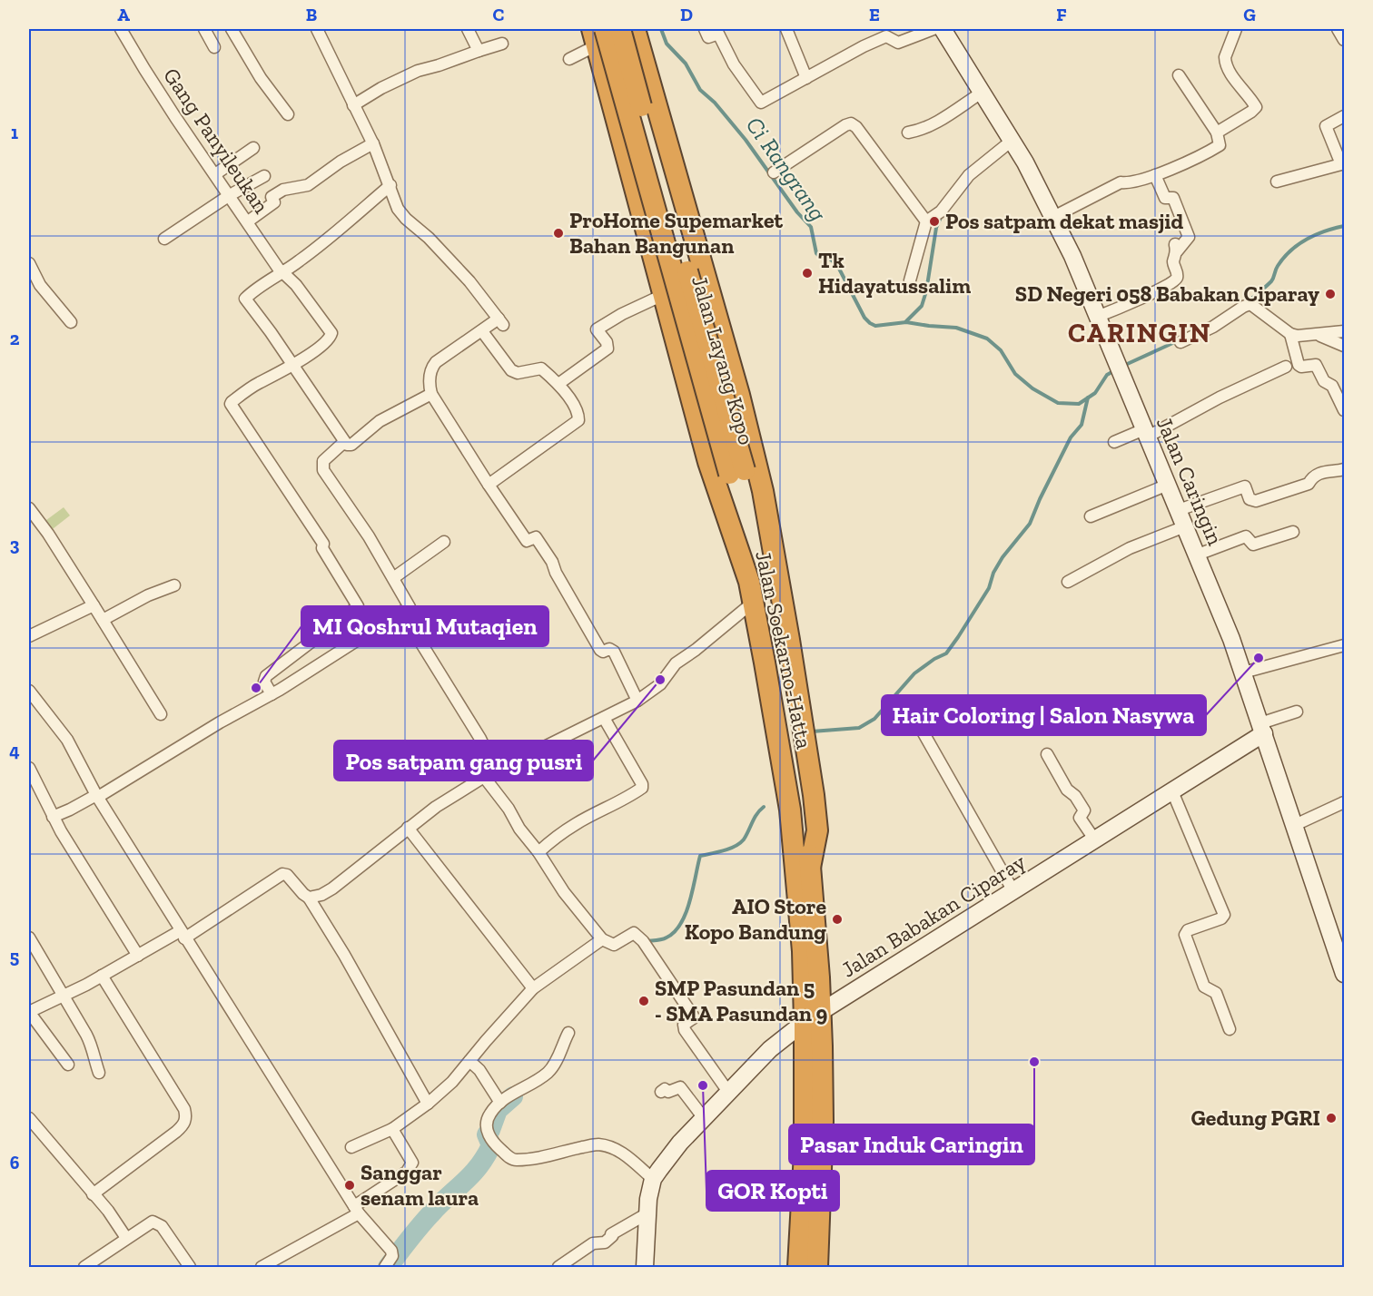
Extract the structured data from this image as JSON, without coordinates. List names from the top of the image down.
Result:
{
  "streets": {
    "highway": ["Jalan Layang Kopo", "Jalan Soekarno-Hatta"],
    "main road": ["Jalan Caringin", "Jalan Babakan Ciparay"],
    "street": ["Gang Panyileukan"]
  },
  "crossings": [
    ["Jalan Layang Kopo", "Jalan Soekarno-Hatta"],
    ["Jalan Caringin", "Jalan Babakan Ciparay"],
    ["Jalan Soekarno-Hatta", "Jalan Babakan Ciparay"]
  ],
  "districts": ["CARINGIN"],
  "water": ["Ci Rangrang"],
  "places": [
    "Pos satpam dekat masjid",
    "ProHome Supemarket Bahan Bangunan",
    "Tk Hidayatussalim",
    "SD Negeri 058 Babakan Ciparay",
    "Hair Coloring | Salon Nasywa",
    "Pos satpam gang pusri",
    "MI Qoshrul Mutaqien",
    "AIO Store Kopo Bandung",
    "SMP Pasundan 5 - SMA Pasundan 9",
    "Pasar Induk Caringin",
    "GOR Kopti",
    "Gedung PGRI",
    "Sanggar senam laura"
  ],
  "grid": {
    "columns": [
      "A",
      "B",
      "C",
      "D",
      "E",
      "F",
      "G"
    ],
    "rows": [
      "1",
      "2",
      "3",
      "4",
      "5",
      "6"
    ]
  }
}
